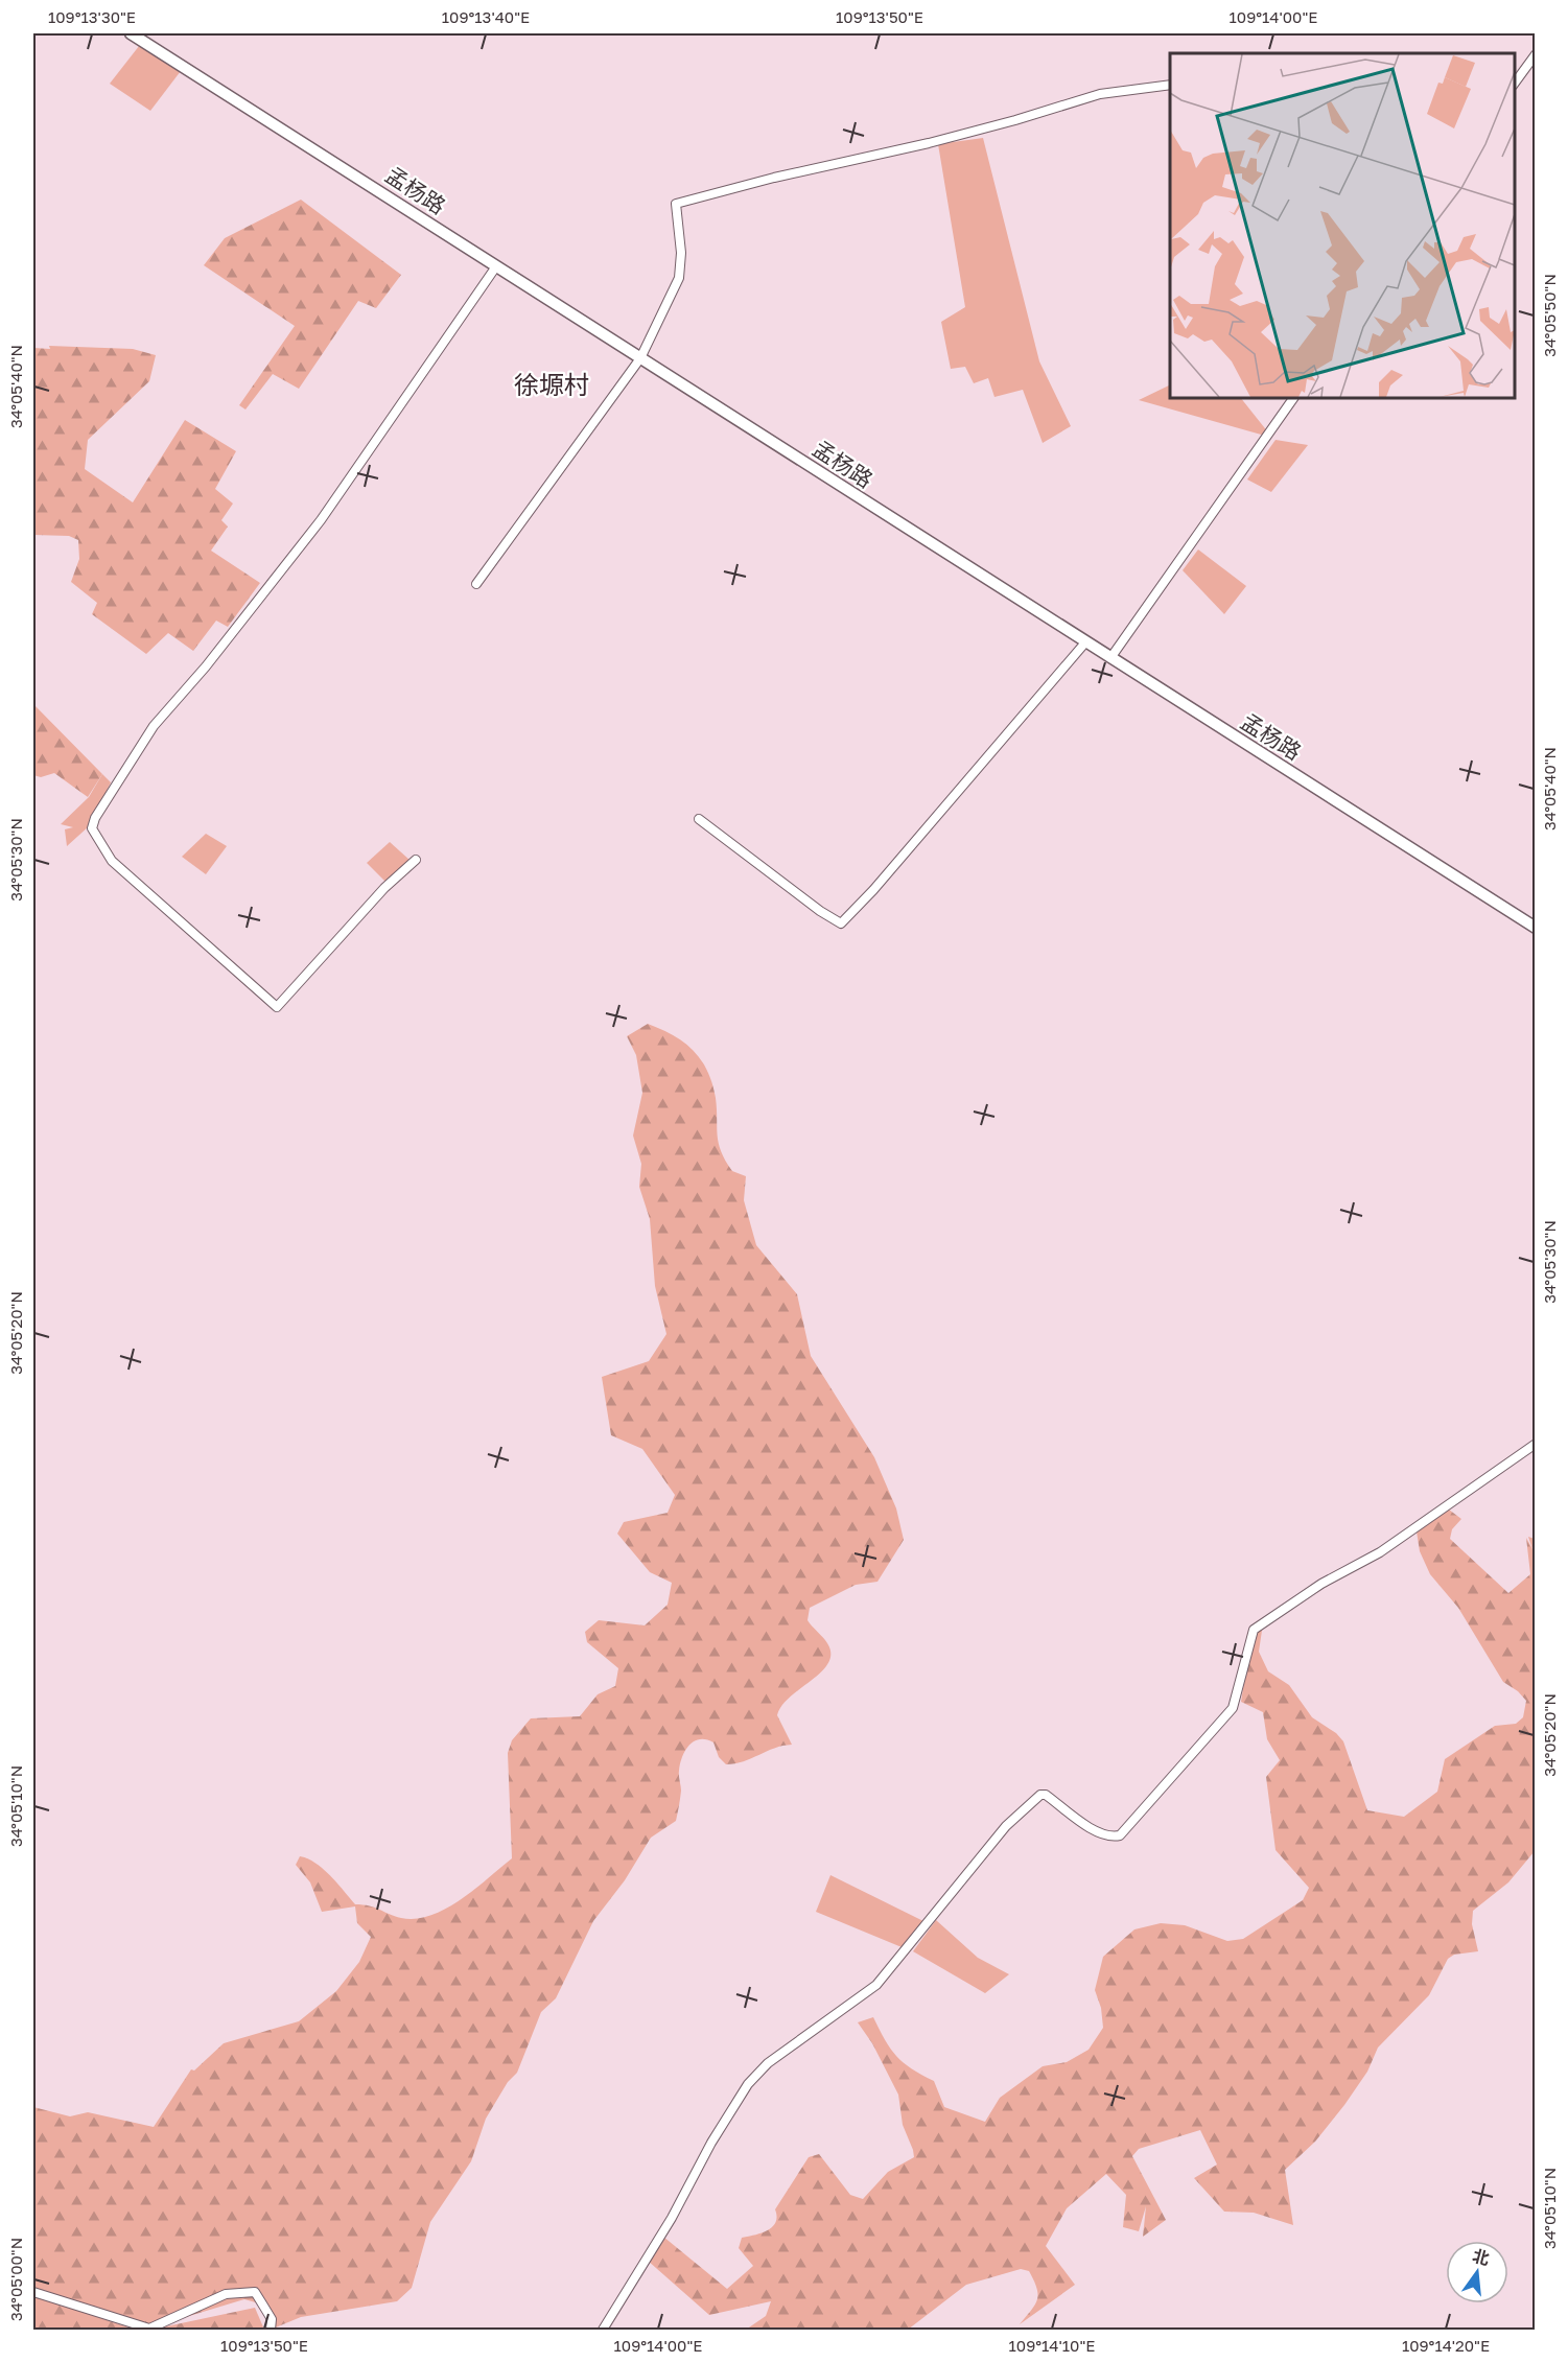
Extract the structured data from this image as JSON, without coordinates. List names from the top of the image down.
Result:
{
  "streets": {
    "street": ["孟杨路"]
  },
  "districts": ["徐塬村"],
  "north": "top",
  "coordinates": [
    "109°13'30\"E",
    "109°13'40\"E",
    "109°13'50\"E",
    "109°14'00\"E",
    "34°05'50\"N",
    "34°05'40\"N",
    "34°05'30\"N",
    "34°05'20\"N",
    "34°05'10\"N",
    "34°05'00\"N",
    "109°14'10\"E",
    "109°14'20\"E"
  ]
}
